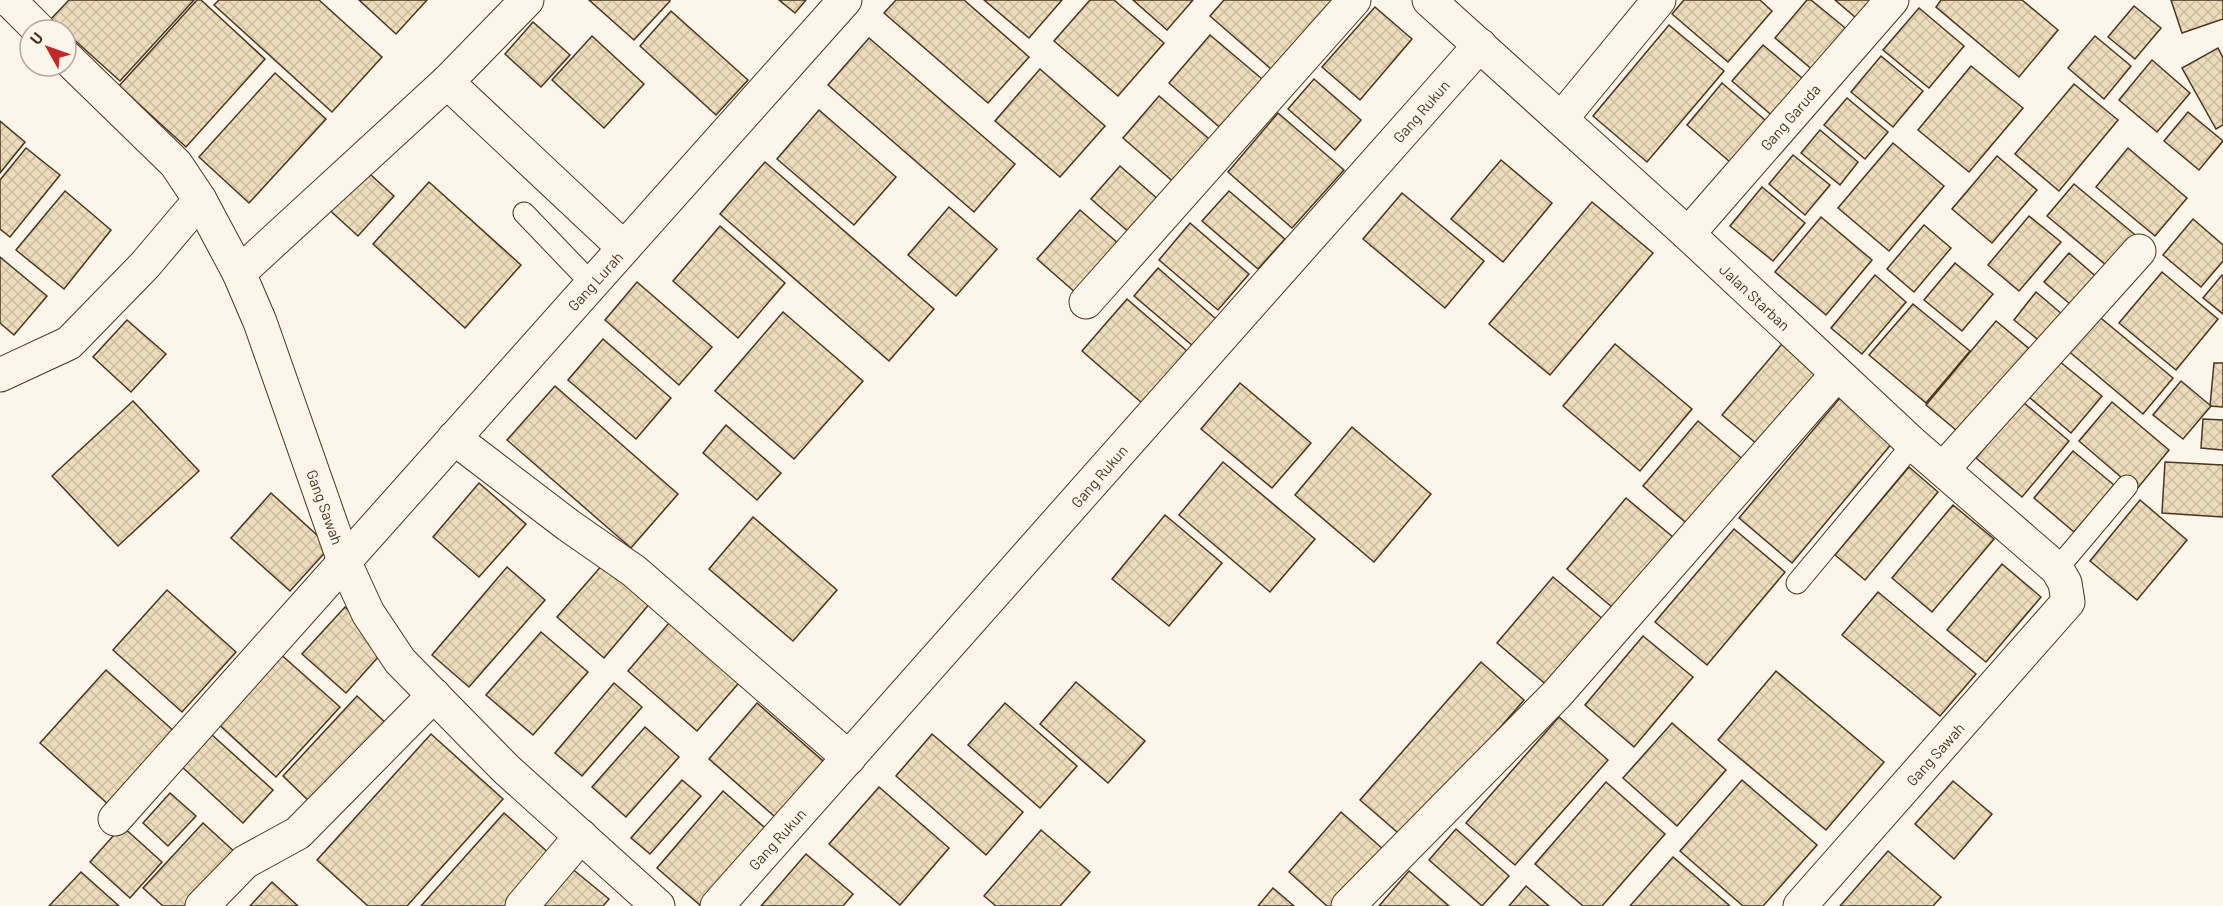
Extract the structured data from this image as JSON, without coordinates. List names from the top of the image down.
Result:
{
  "streets": {
    "street": [
      "Gang Rukun",
      "Gang Garuda",
      "Gang Lurah",
      "Jalan Starban",
      "Gang Sawah"
    ]
  },
  "crossings": [
    ["Gang Rukun", "Jalan Starban"],
    ["Gang Garuda", "Jalan Starban"],
    ["Gang Lurah", "Gang Sawah"],
    ["Jalan Starban", "Gang Sawah"]
  ],
  "north": "top left"
}
